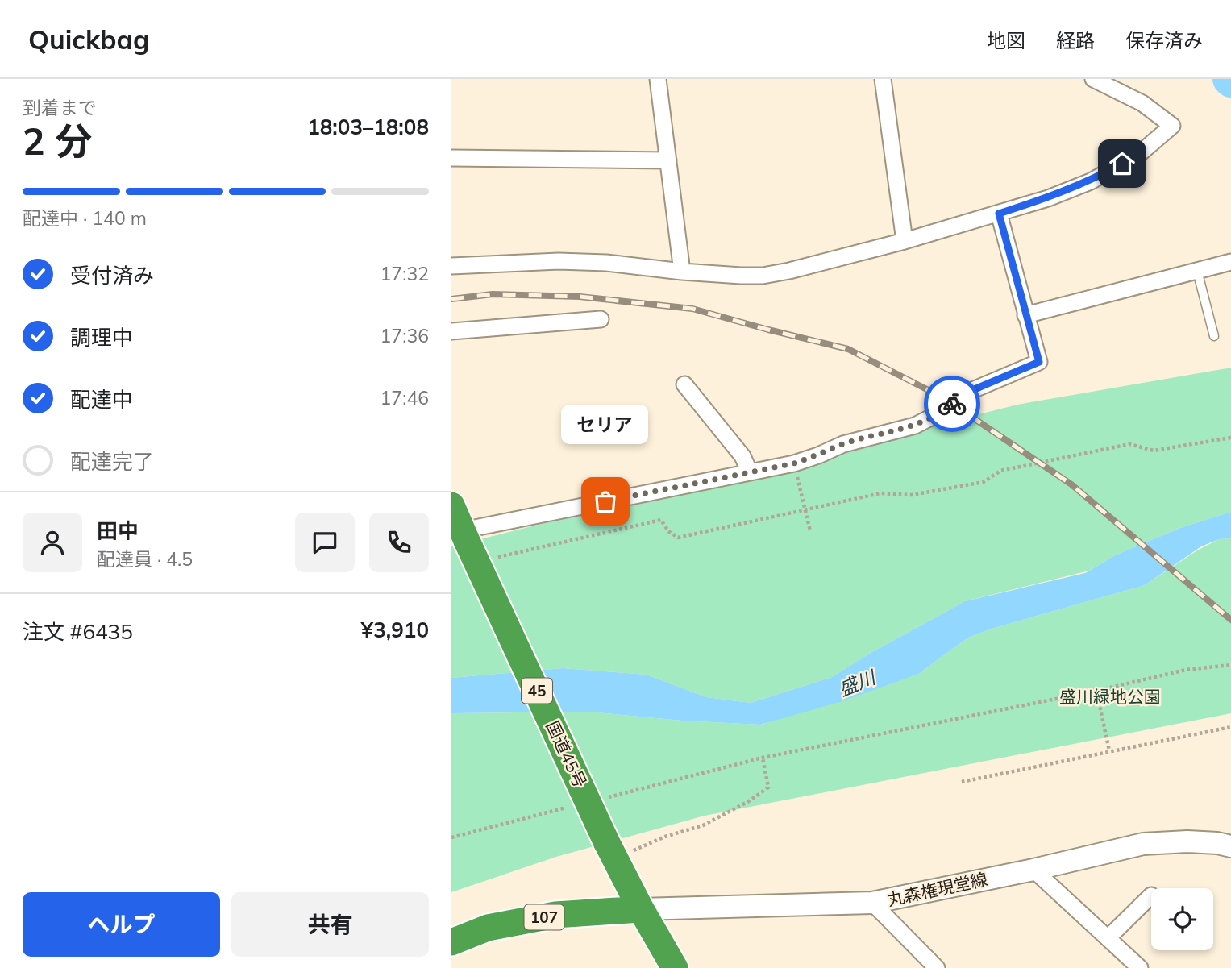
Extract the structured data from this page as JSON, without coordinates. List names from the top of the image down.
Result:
{
  "streets": {
    "highway": ["45", "国道45号", "107"],
    "main road": ["丸森権現堂線"]
  },
  "crossings": [
    ["45", "国道45号"],
    ["45", "丸森権現堂線"],
    ["45", "107"],
    ["国道45号", "丸森権現堂線"],
    ["国道45号", "107"],
    ["丸森権現堂線", "107"]
  ],
  "water": ["盛川"],
  "parks": ["盛川緑地公園"],
  "places": ["セリア"],
  "page": {
    "header": "Quickbag",
    "nav": ["地図", "経路", "保存済み"],
    "heading": ["2 分", "到着まで", "18:03–18:08"],
    "panel": [
      "田中",
      "配達員 · 4.5",
      "注文 #6435",
      "¥3,910"
    ],
    "bar": "配達中 · 140 m",
    "list": [
      ["受付済み", "17:32"],
      ["調理中", "17:36"],
      ["配達中", "17:46"],
      "配達完了"
    ],
    "bubble": "セリア",
    "buttons": ["ヘルプ", "共有"]
  }
}
